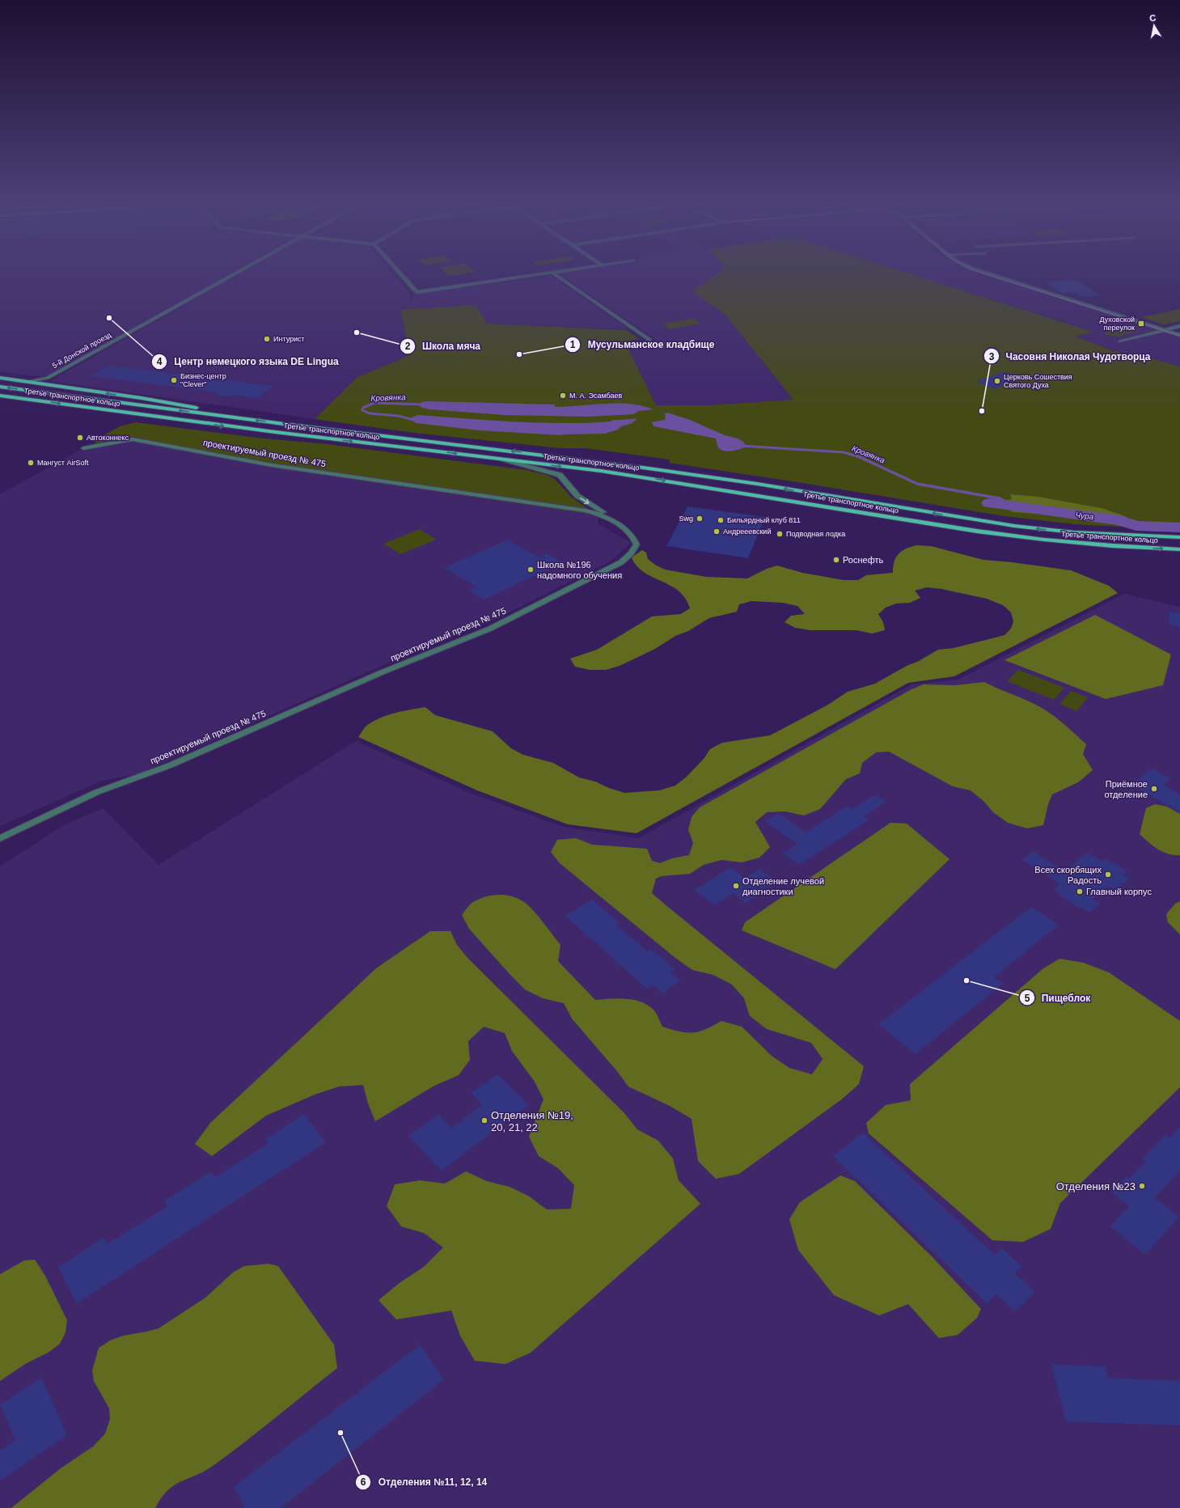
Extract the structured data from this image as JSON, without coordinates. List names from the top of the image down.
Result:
{
  "streets": {
    "main road": ["Третье транспортное кольцо"],
    "street": ["5-й Донской проезд", "проектируемый проезд № 475"]
  },
  "water": ["Кровянка", "Чура"],
  "places": {
    "other": [
      "Центр немецкого языка DE Lingua",
      "Школа мяча",
      "Интурист",
      "Мусульманское кладбище",
      "Бизнес-центр \"Clever\"",
      "Церковь Сошествия Святого Духа",
      "М. А. Эсамбаев",
      "Часовня Николая Чудотворца",
      "Автоконнекс",
      "Мангуст AirSoft",
      "Swg",
      "Бильярдный клуб 811",
      "Андрееевский",
      "Подводная лодка",
      "Роснефть",
      "Школа №196 надомного обучения",
      "Приёмное отделение",
      "Всех скорбящих Радость",
      "Отделение лучевой диагностики",
      "Главный корпус",
      "Пищеблок",
      "Отделения №19, 20, 21, 22",
      "Отделения №23",
      "Отделения №11, 12, 14"
    ],
    "transit": ["Духовской переулок"]
  },
  "north": "top"
}
